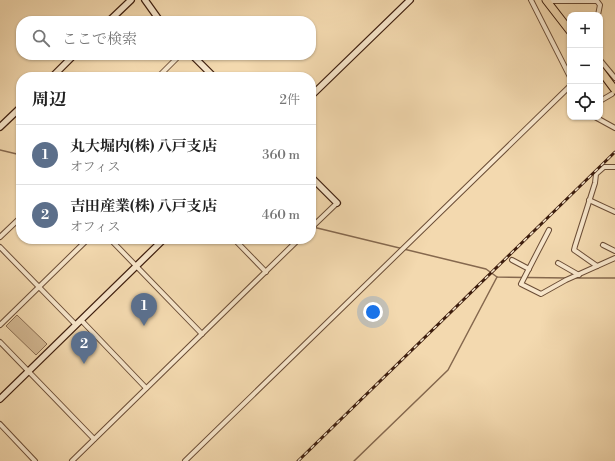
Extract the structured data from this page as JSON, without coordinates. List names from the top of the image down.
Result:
{
  "page": {
    "map_buttons": ["+", "−"],
    "search": "ここで検索",
    "heading": ["周辺", "2件"],
    "list": [
      {
        "mark": "1",
        "name": "丸大堀内(株) 八戸支店",
        "note": "オフィス",
        "value": "360 m"
      },
      {
        "mark": "2",
        "name": "吉田産業(株) 八戸支店",
        "note": "オフィス",
        "value": "460 m"
      }
    ],
    "pins": ["1", "2"]
  }
}
